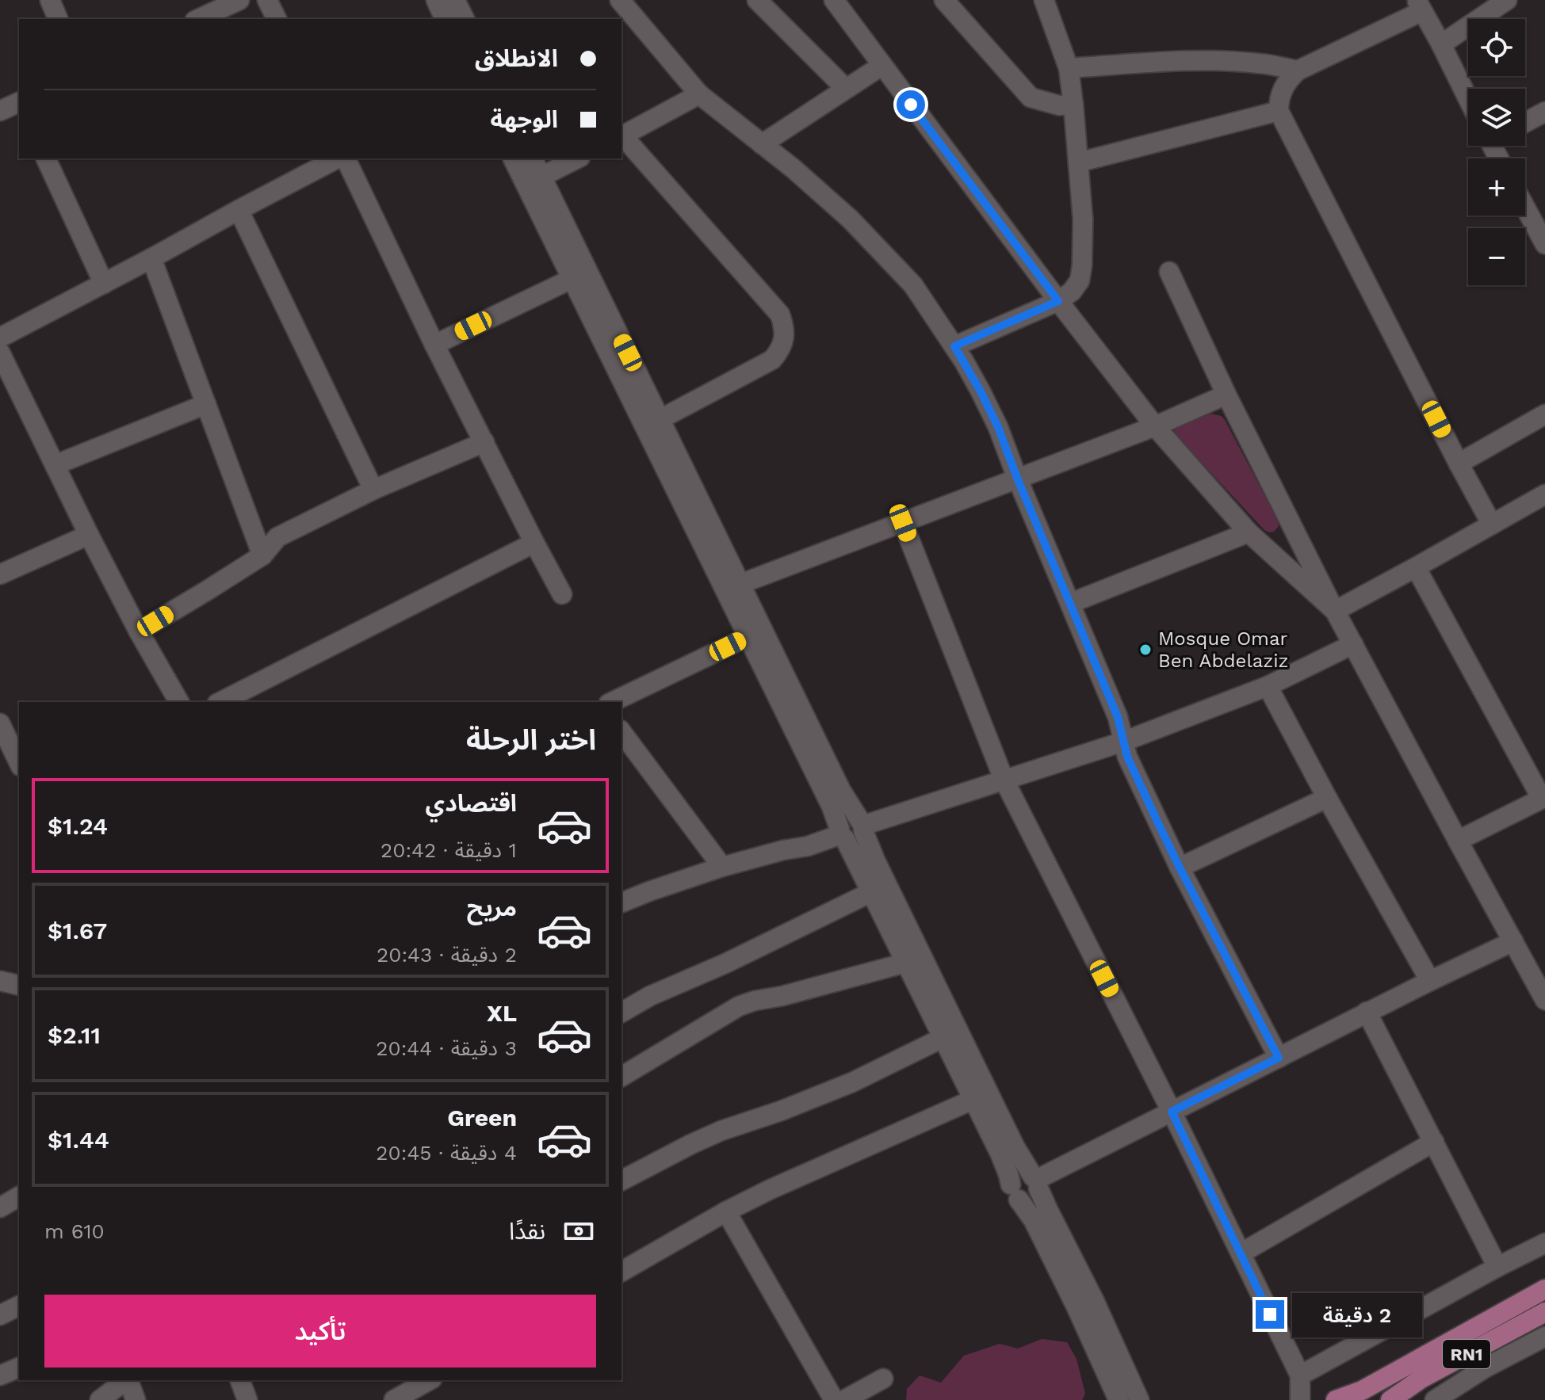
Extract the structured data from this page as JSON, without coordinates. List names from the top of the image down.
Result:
{
  "streets": {
    "main road": ["RN1"]
  },
  "places": ["Mosque Omar Ben Abdelaziz"],
  "page": {
    "map_buttons": ["+", "−"],
    "banner": ["الانطلاق", "الوجهة"],
    "heading": "اختر الرحلة",
    "list": [
      {
        "name": "اقتصادي",
        "note": "1 دقيقة · 20:42",
        "value": "$1.24"
      },
      {
        "name": "مريح",
        "note": "2 دقيقة · 20:43",
        "value": "$1.67"
      },
      {
        "name": "XL",
        "note": "3 دقيقة · 20:44",
        "value": "$2.11"
      },
      {
        "name": "Green",
        "note": "4 دقيقة · 20:45",
        "value": "$1.44"
      }
    ],
    "pay": ["نقدًا", "610 m"],
    "buttons": "تأكيد",
    "bubble": "2 دقيقة"
  }
}
